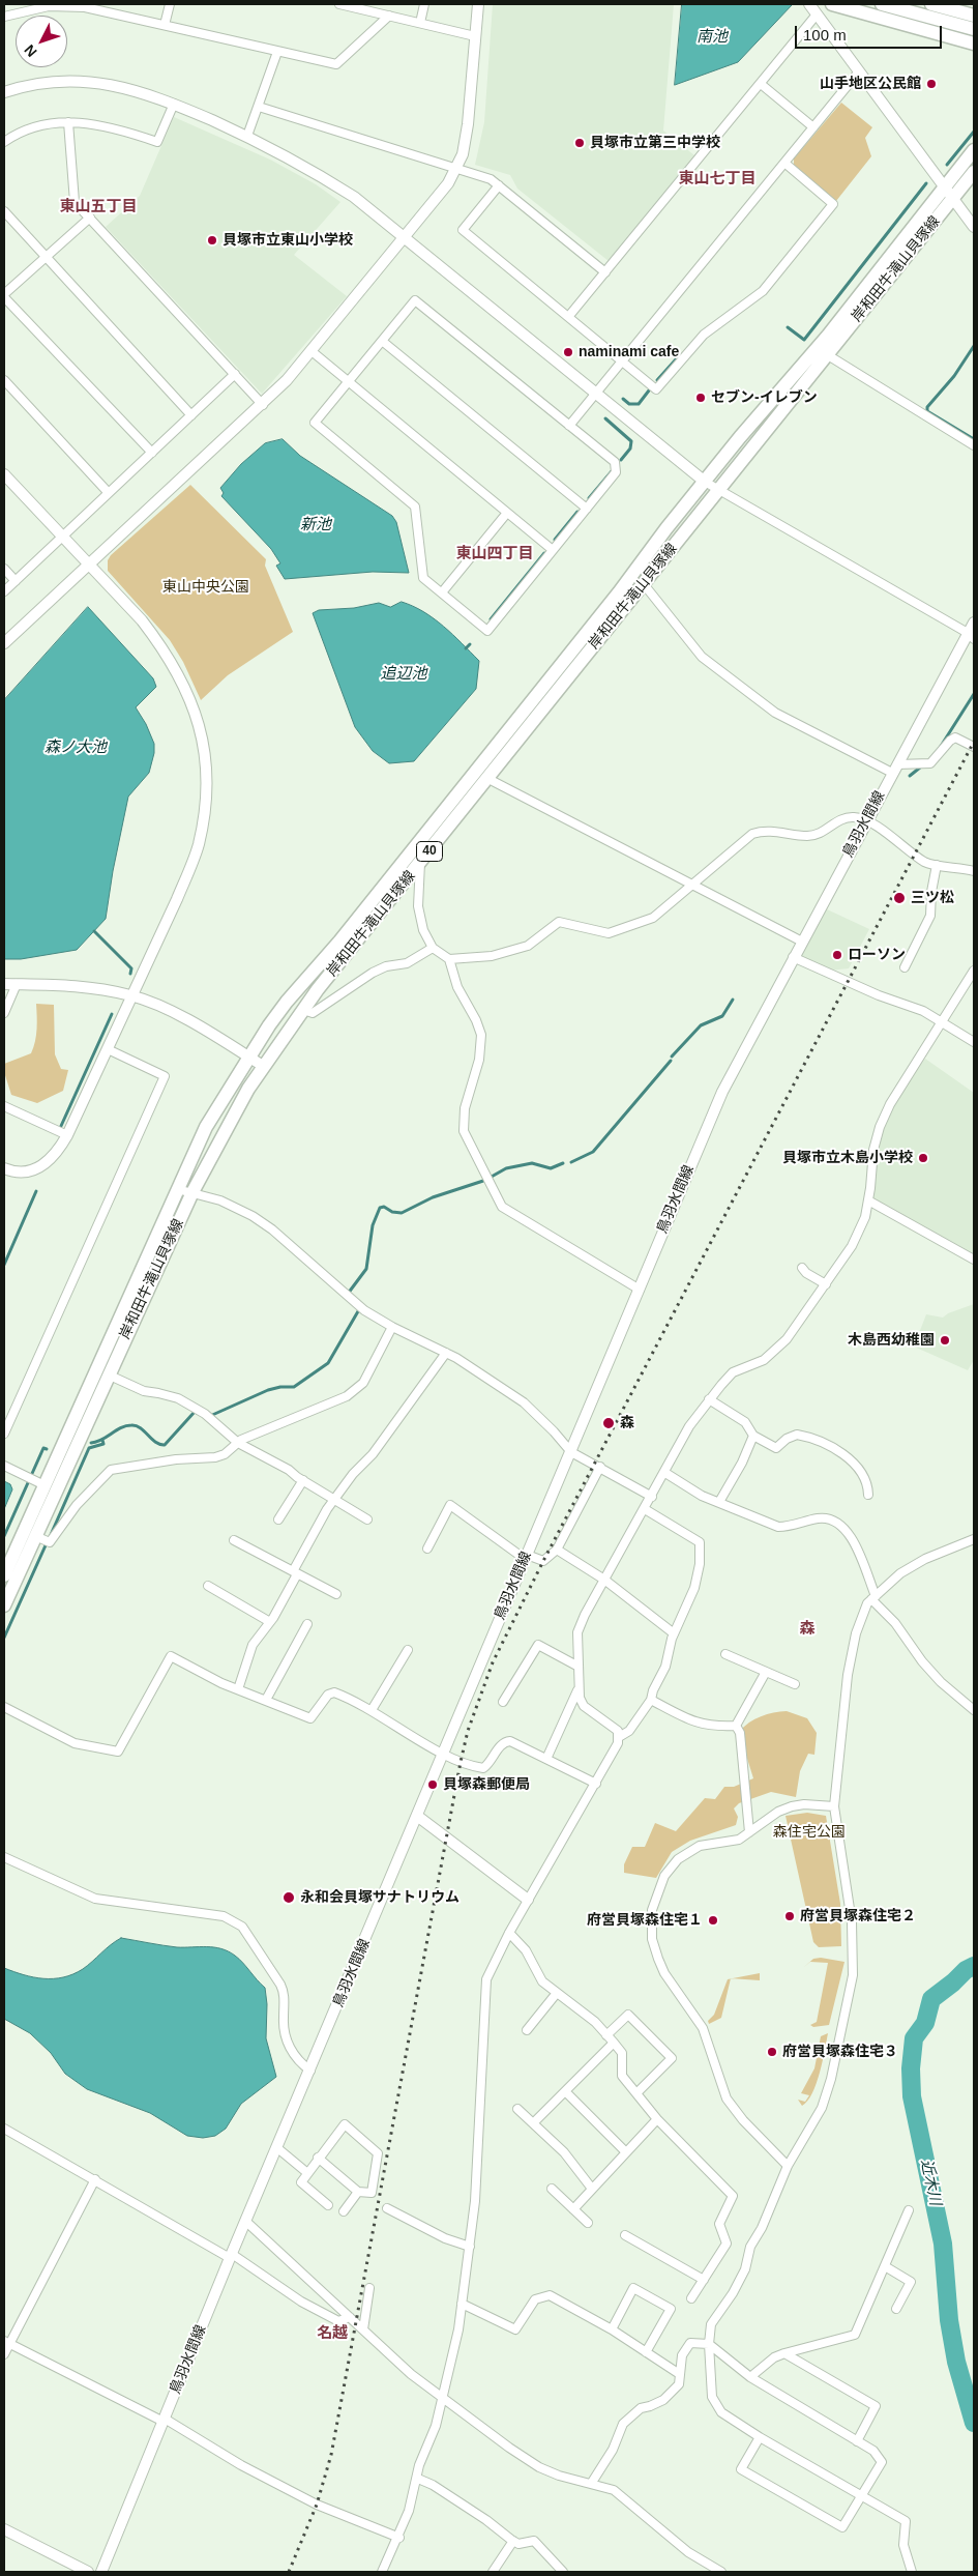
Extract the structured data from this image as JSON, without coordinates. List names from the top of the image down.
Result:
{
  "streets": {
    "main road": ["岸和田牛滝山貝塚線", "40"],
    "street": ["鳥羽水間線"]
  },
  "districts": [
    "東山七丁目",
    "東山五丁目",
    "東山四丁目",
    "森",
    "名越"
  ],
  "water": [
    "南池",
    "新池",
    "追辺池",
    "森ノ大池",
    "近木川"
  ],
  "parks": ["東山中央公園", "森住宅公園"],
  "places": [
    "山手地区公民館",
    "貝塚市立第三中学校",
    "貝塚市立東山小学校",
    "naminami cafe",
    "セブン-イレブン",
    "三ツ松",
    "ローソン",
    "貝塚市立木島小学校",
    "木島西幼稚園",
    "森",
    "貝塚森郵便局",
    "永和会貝塚サナトリウム",
    "府営貝塚森住宅２",
    "府営貝塚森住宅１",
    "府営貝塚森住宅３"
  ],
  "scale_bar": "100 m",
  "north": "bottom left"
}
